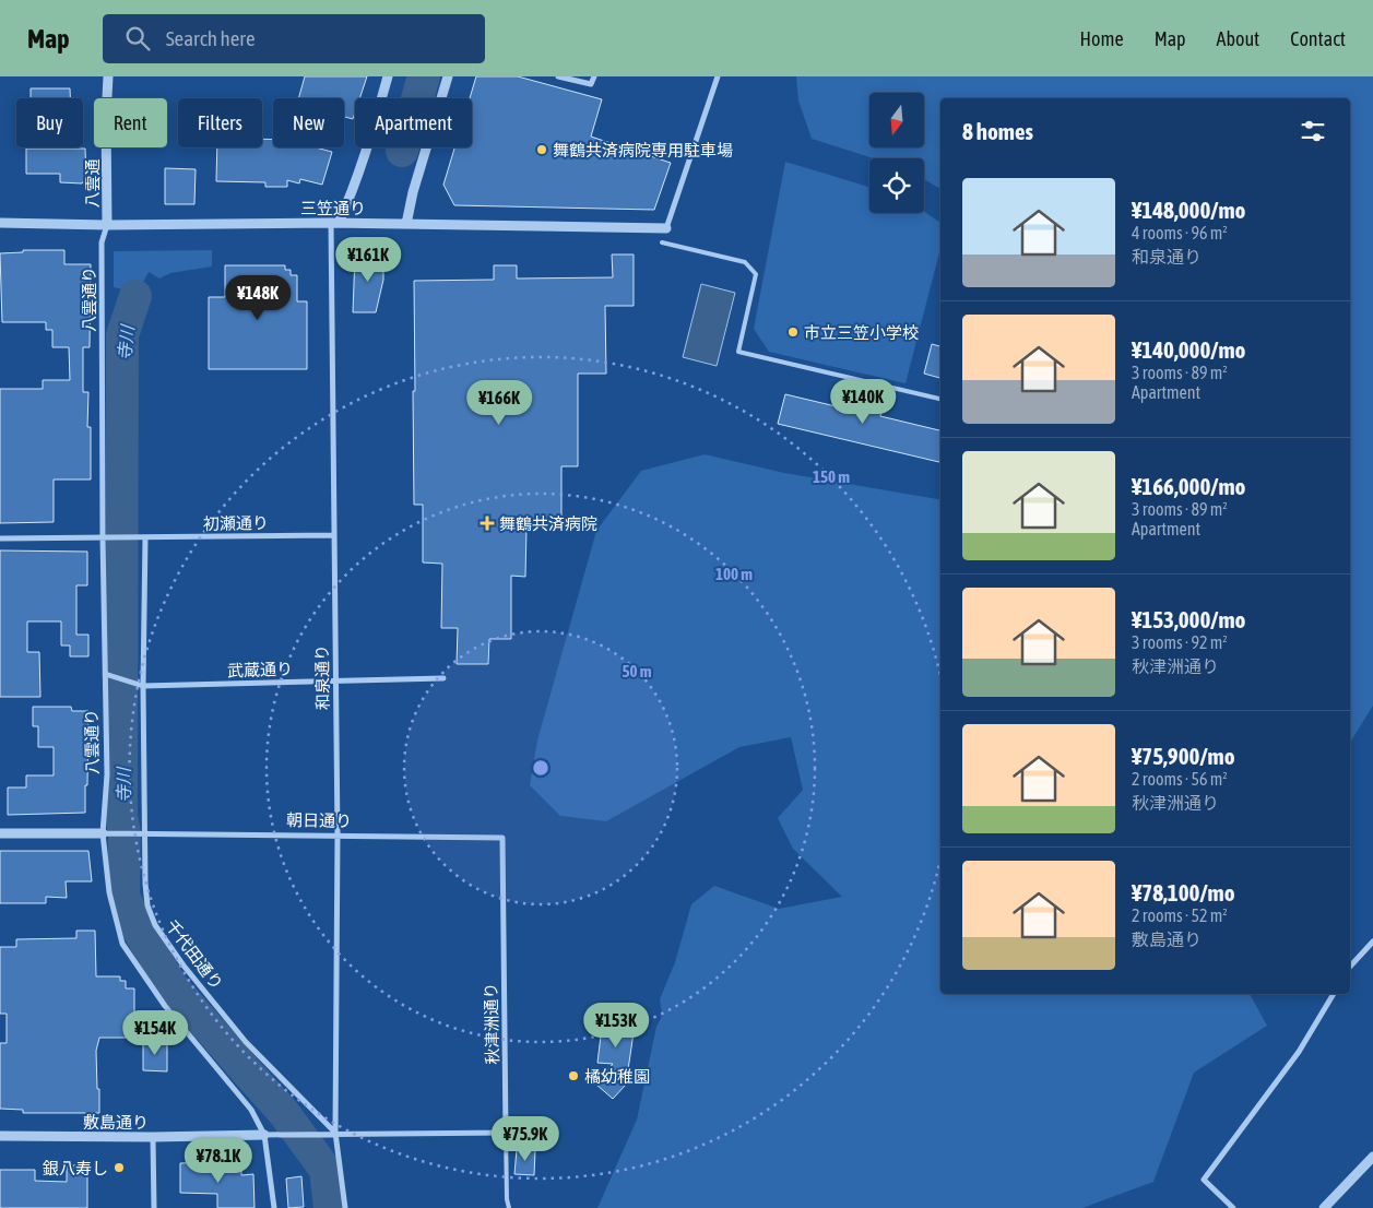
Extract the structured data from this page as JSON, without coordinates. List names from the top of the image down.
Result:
{
  "streets": {
    "street": [
      "八雲通",
      "三笠通り",
      "八雲通り",
      "初瀬通り",
      "武蔵通り",
      "和泉通り",
      "朝日通り",
      "千代田通り",
      "秋津洲通り",
      "敷島通り"
    ]
  },
  "crossings": [
    ["八雲通", "三笠通り"],
    ["八雲通", "八雲通り"],
    ["三笠通り", "八雲通り"],
    ["三笠通り", "和泉通り"],
    ["八雲通り", "初瀬通り"],
    ["八雲通り", "朝日通り"],
    ["八雲通り", "敷島通り"],
    ["初瀬通り", "和泉通り"],
    ["初瀬通り", "千代田通り"],
    ["武蔵通り", "和泉通り"],
    ["武蔵通り", "千代田通り"],
    ["和泉通り", "朝日通り"],
    ["和泉通り", "千代田通り"],
    ["朝日通り", "千代田通り"],
    ["朝日通り", "秋津洲通り"]
  ],
  "water": ["寺川"],
  "places": {
    "other": [
      "舞鶴共済病院専用駐車場",
      "市立三笠小学校",
      "橘幼稚園",
      "銀八寿し"
    ],
    "health": ["舞鶴共済病院"]
  },
  "north": "bottom",
  "page": {
    "header": "Map",
    "search": "Search here",
    "nav": [
      "Home",
      "Map",
      "About",
      "Contact"
    ],
    "chip": [
      "Buy",
      "Rent",
      "Filters",
      "New",
      "Apartment"
    ],
    "heading": "8 homes",
    "list": [
      {
        "name": "¥148,000/mo",
        "note": "4 rooms · 96 m² · 和泉通り"
      },
      {
        "name": "¥140,000/mo",
        "note": "3 rooms · 89 m² · Apartment"
      },
      {
        "name": "¥166,000/mo",
        "note": "3 rooms · 89 m² · Apartment"
      },
      {
        "name": "¥153,000/mo",
        "note": "3 rooms · 92 m² · 秋津洲通り"
      },
      {
        "name": "¥75,900/mo",
        "note": "2 rooms · 56 m² · 秋津洲通り"
      },
      {
        "name": "¥78,100/mo",
        "note": "2 rooms · 52 m² · 敷島通り"
      }
    ],
    "price": [
      "¥161K",
      "¥148K",
      "¥140K",
      "¥166K",
      "¥153K",
      "¥154K",
      "¥75.9K",
      "¥78.1K"
    ]
  },
  "rings": ["150 m", "100 m", "50 m"]
}
